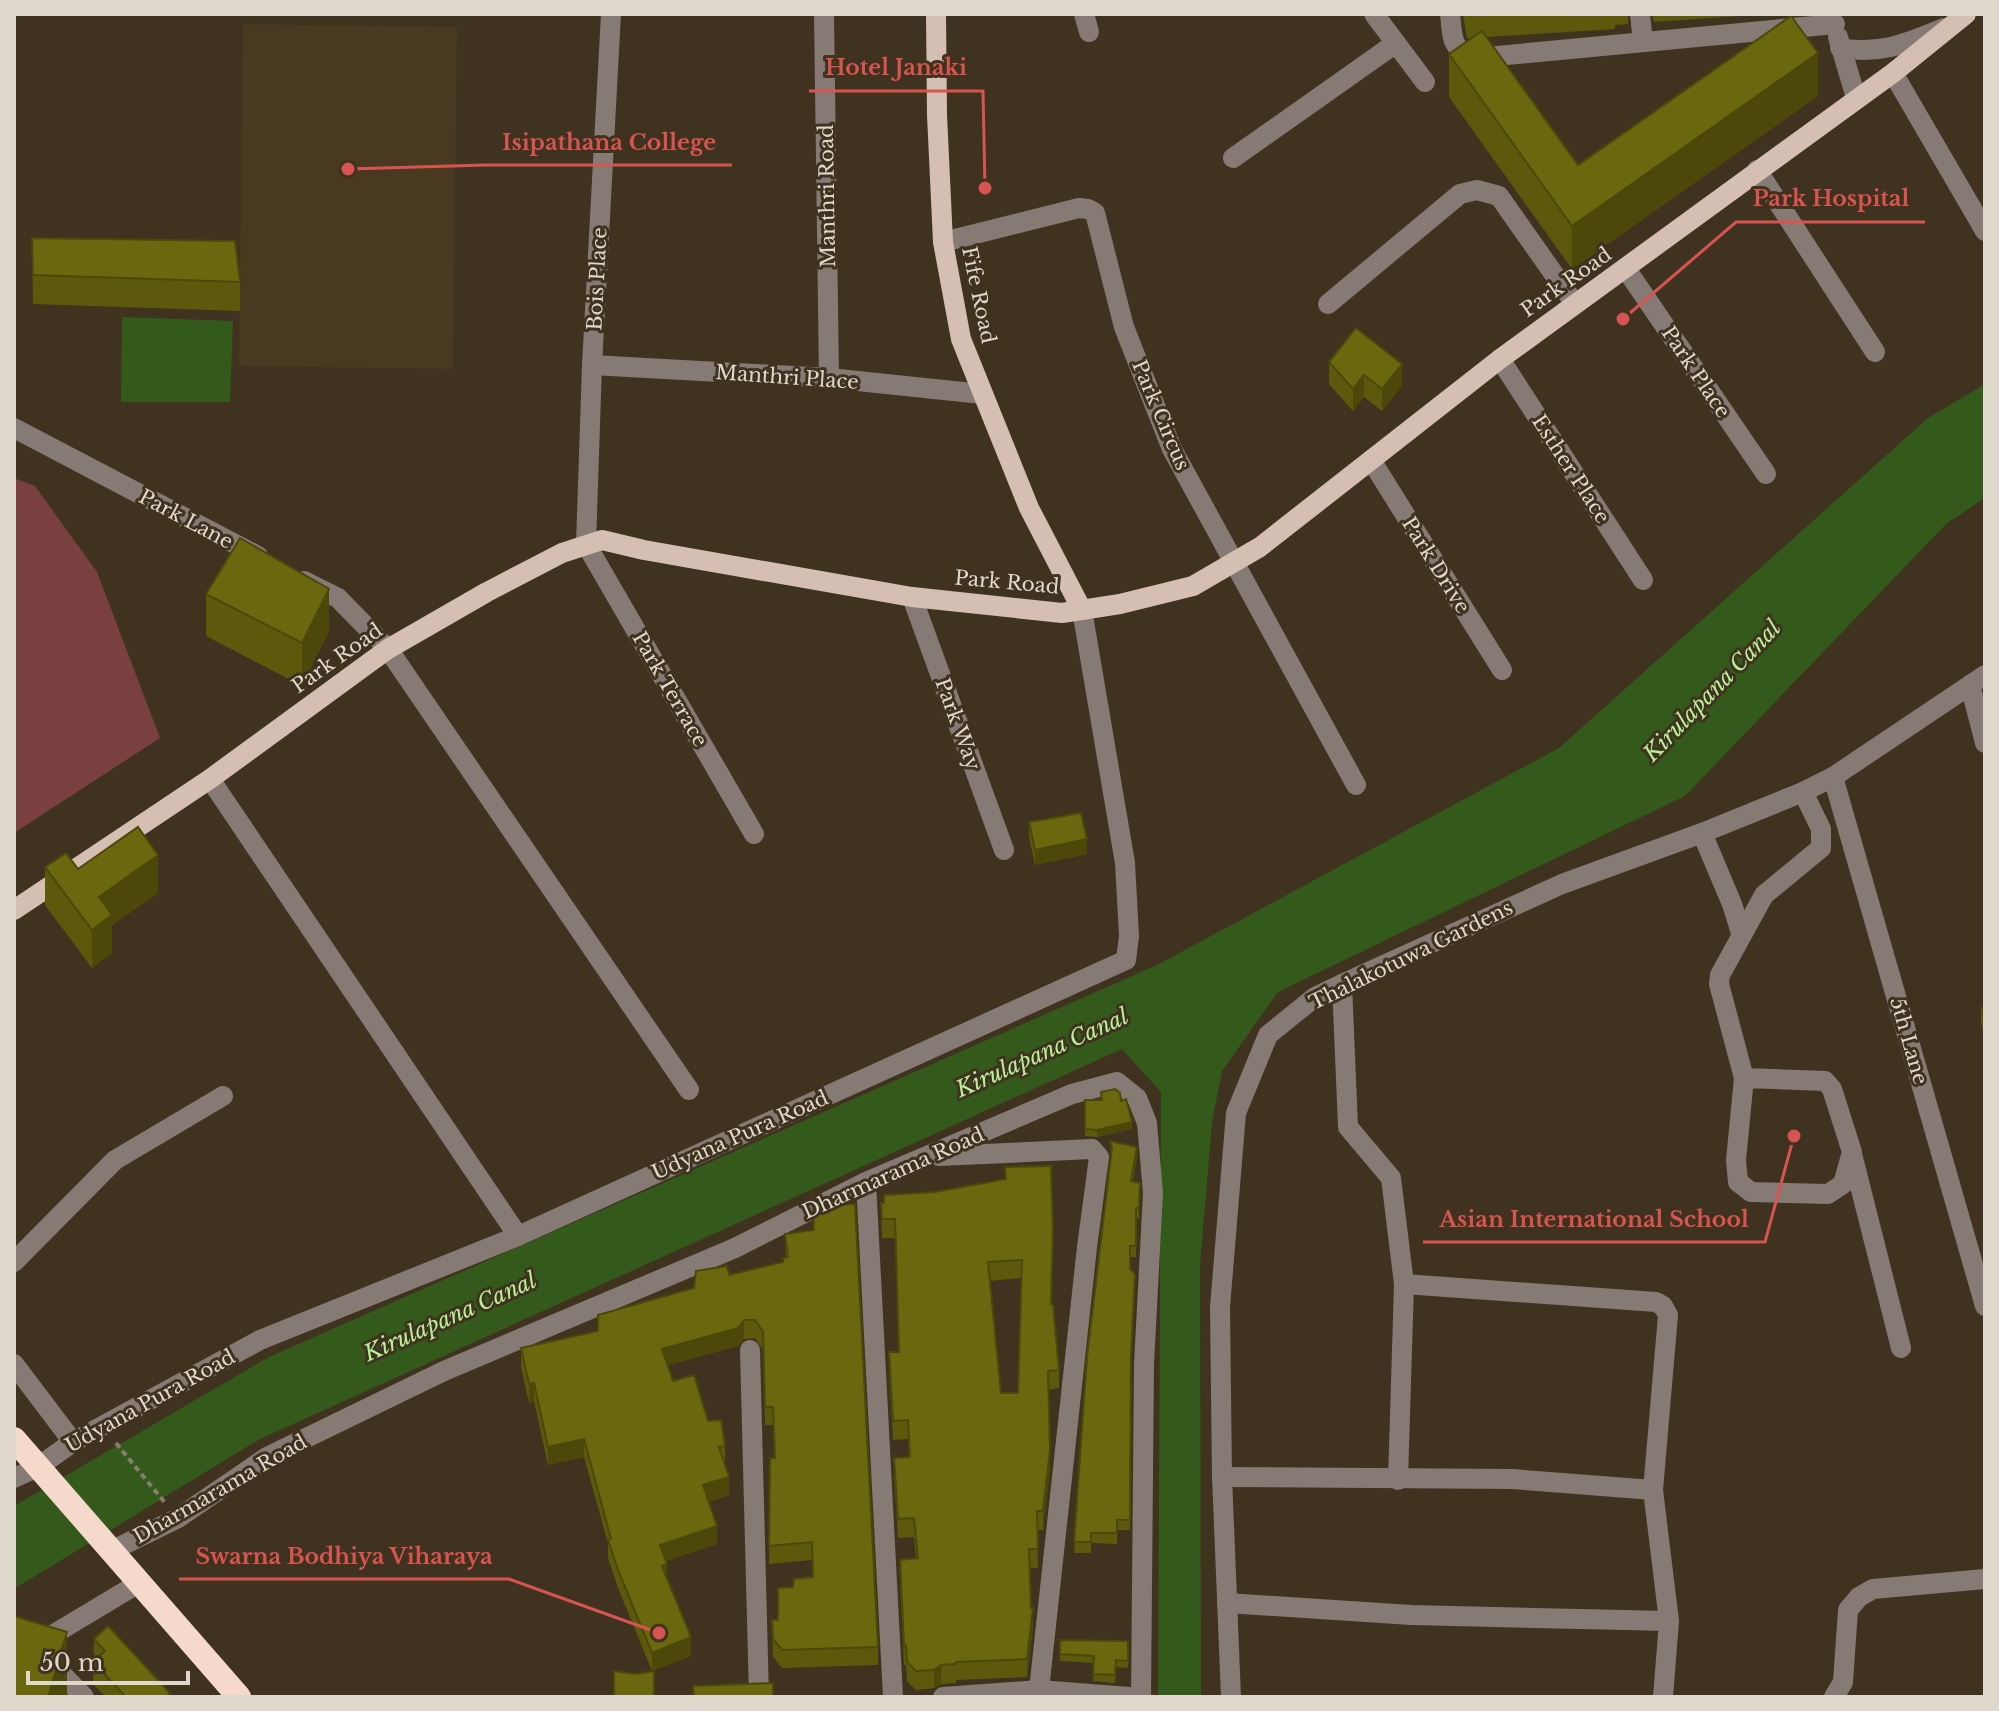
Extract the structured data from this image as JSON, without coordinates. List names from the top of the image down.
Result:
{
  "streets": {
    "main road": ["Park Road", "Fife Road"],
    "street": [
      "Manthri Road",
      "Bois Place",
      "Park Place",
      "Manthri Place",
      "Park Circus",
      "Esther Place",
      "Park Lane",
      "Park Drive",
      "Park Terrace",
      "Park Way",
      "Thalakotuwa Gardens",
      "5th Lane",
      "Udyana Pura Road",
      "Dharmarama Road"
    ]
  },
  "crossings": [
    ["Manthri Road", "Manthri Place"],
    ["Bois Place", "Park Road"],
    ["Bois Place", "Manthri Place"],
    ["Bois Place", "Park Terrace"],
    ["Park Road", "Fife Road"],
    ["Park Road", "Park Place"],
    ["Park Road", "Park Circus"],
    ["Park Road", "Esther Place"],
    ["Park Road", "Park Lane"],
    ["Park Road", "Park Drive"],
    ["Park Road", "Park Terrace"],
    ["Park Road", "Park Way"],
    ["Park Road", "Udyana Pura Road"],
    ["Fife Road", "Manthri Place"],
    ["Fife Road", "Park Circus"],
    ["Fife Road", "Udyana Pura Road"],
    ["Thalakotuwa Gardens", "5th Lane"]
  ],
  "water": ["Kirulapana Canal"],
  "places": [
    "Isipathana College",
    "Hotel Janaki",
    "Park Hospital",
    "Asian International School",
    "Swarna Bodhiya Viharaya"
  ],
  "scale_bar": "50 m"
}
